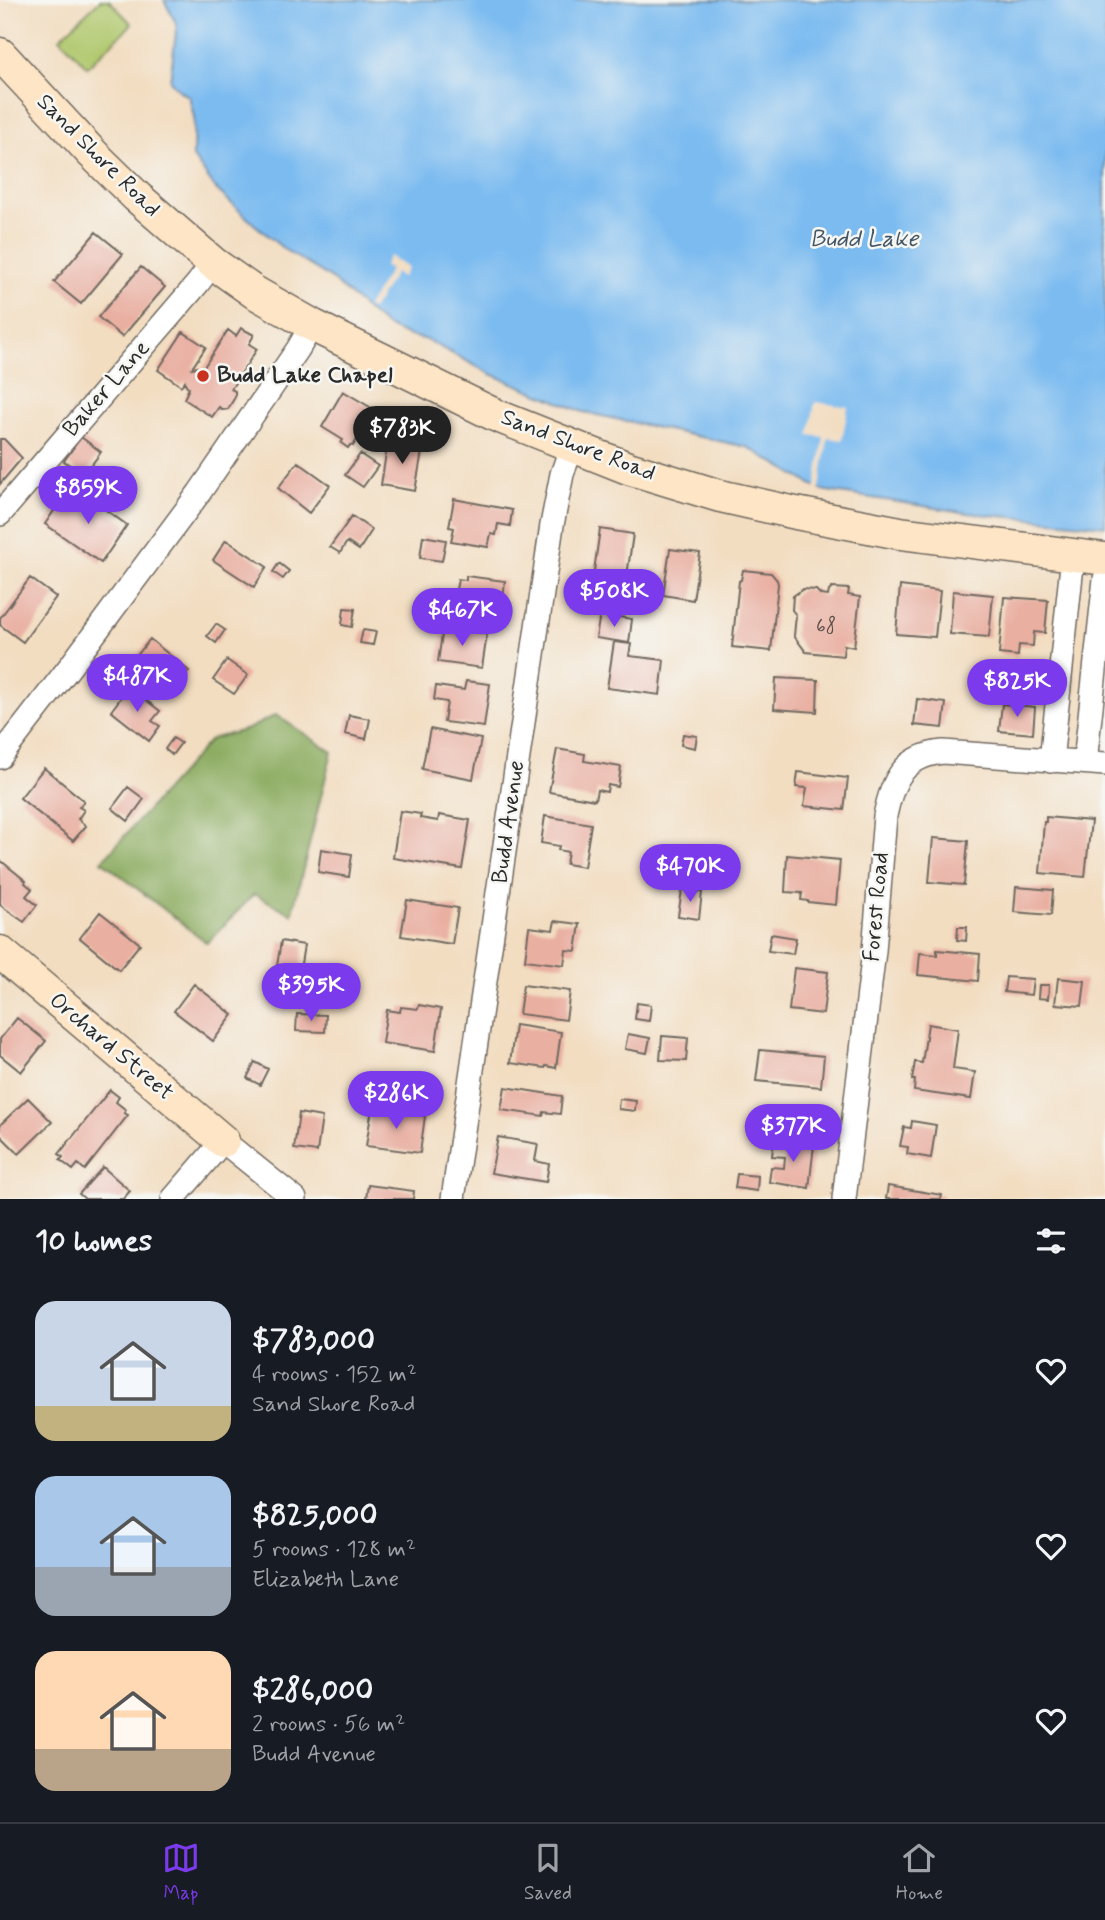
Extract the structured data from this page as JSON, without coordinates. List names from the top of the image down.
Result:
{
  "streets": {
    "street": [
      "Sand Shore Road",
      "Baker Lane",
      "Budd Avenue",
      "Forest Road",
      "Orchard Street"
    ]
  },
  "crossings": [
    ["Sand Shore Road", "Baker Lane"],
    ["Sand Shore Road", "Budd Avenue"]
  ],
  "water": ["Budd Lake"],
  "places": ["Budd Lake Chapel"],
  "house_numbers": ["68"],
  "page": {
    "price": [
      "$783K",
      "$859K",
      "$508K",
      "$467K",
      "$487K",
      "$825K",
      "$470K",
      "$395K",
      "$286K",
      "$377K"
    ],
    "heading": "10 homes",
    "list": [
      {
        "name": "$783,000",
        "note": "4 rooms · 152 m² · Sand Shore Road"
      },
      {
        "name": "$825,000",
        "note": "5 rooms · 128 m² · Elizabeth Lane"
      },
      {
        "name": "$286,000",
        "note": "2 rooms · 56 m² · Budd Avenue"
      }
    ],
    "tabs": ["Map", "Saved", "Home"]
  }
}
